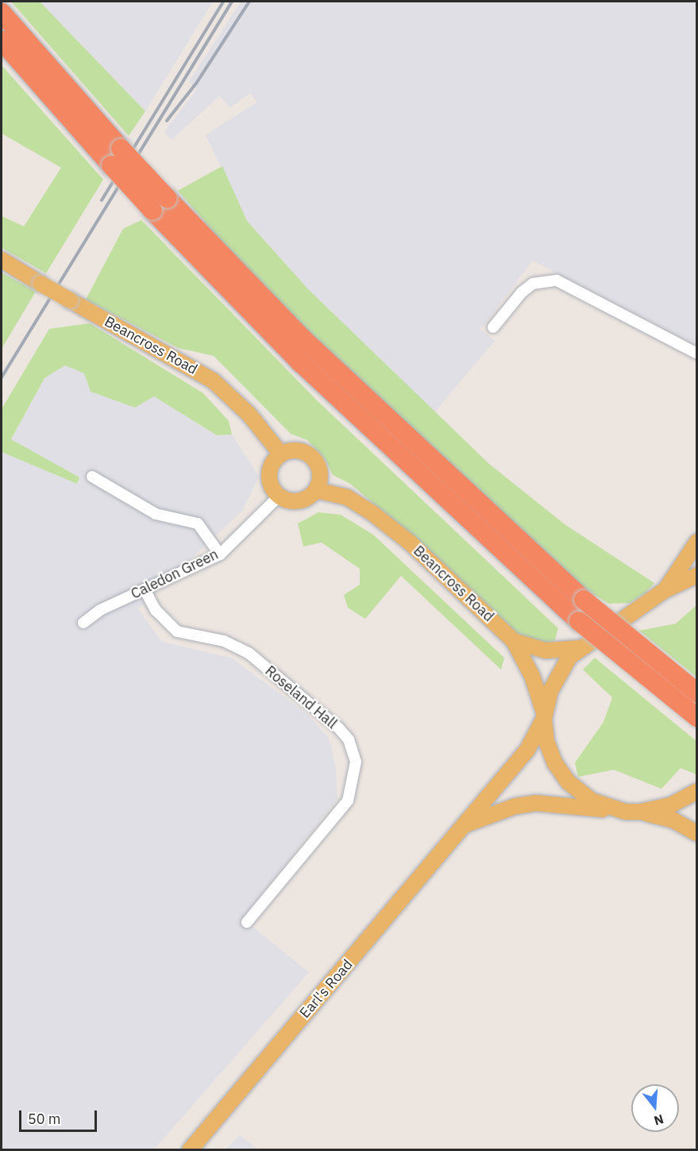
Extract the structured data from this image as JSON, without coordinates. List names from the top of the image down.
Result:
{
  "streets": {
    "main road": ["Beancross Road", "Earl's Road"],
    "street": ["Caledon Green", "Roseland Hall"]
  },
  "crossings": [
    ["Beancross Road", "Caledon Green"],
    ["Beancross Road", "Earl's Road"],
    ["Caledon Green", "Roseland Hall"]
  ],
  "scale_bar": "50 m",
  "north": "bottom"
}
